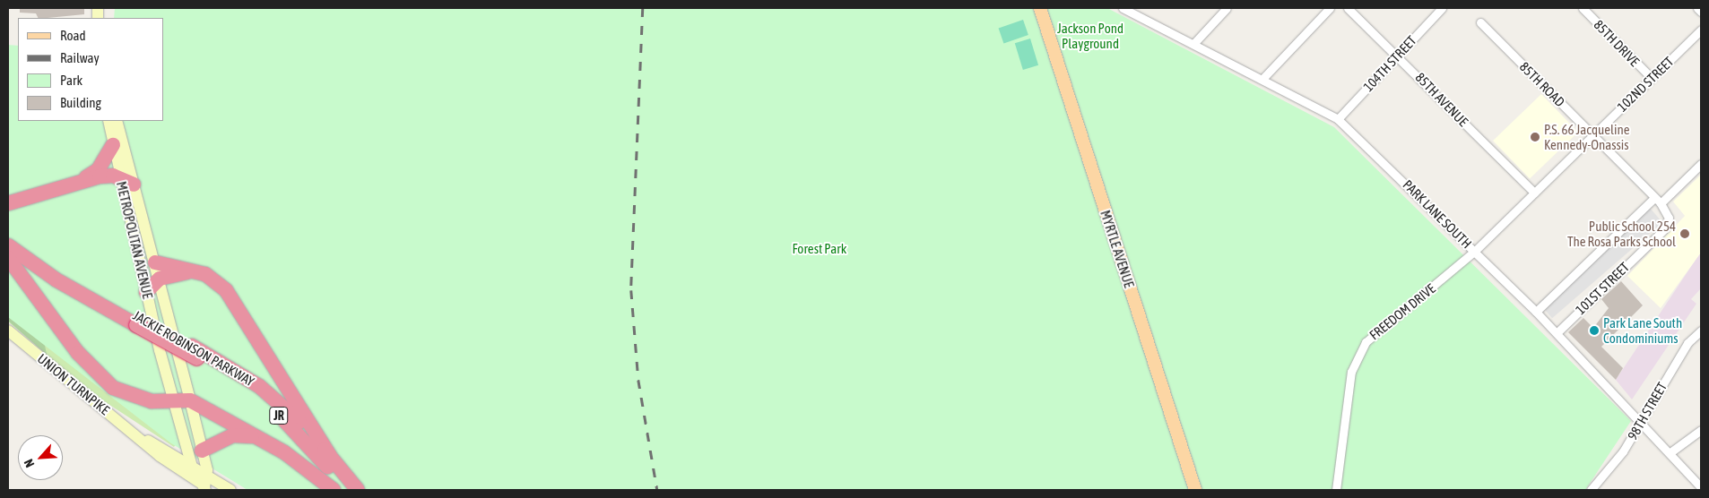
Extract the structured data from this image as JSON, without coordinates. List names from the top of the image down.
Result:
{
  "streets": {
    "highway": ["JACKIE ROBINSON PARKWAY", "JR"],
    "main road": ["METROPOLITAN AVENUE", "MYRTLE AVENUE", "UNION TURNPIKE"],
    "street": [
      "85TH DRIVE",
      "104TH STREET",
      "85TH ROAD",
      "102ND STREET",
      "85TH AVENUE",
      "PARK LANE SOUTH",
      "101ST STREET",
      "FREEDOM DRIVE",
      "98TH STREET"
    ]
  },
  "crossings": [
    ["85TH DRIVE", "102ND STREET"],
    ["104TH STREET", "85TH AVENUE"],
    ["104TH STREET", "PARK LANE SOUTH"],
    ["85TH ROAD", "102ND STREET"],
    ["85TH ROAD", "101ST STREET"],
    ["102ND STREET", "85TH AVENUE"],
    ["102ND STREET", "PARK LANE SOUTH"],
    ["102ND STREET", "FREEDOM DRIVE"],
    ["PARK LANE SOUTH", "101ST STREET"],
    ["PARK LANE SOUTH", "FREEDOM DRIVE"],
    ["PARK LANE SOUTH", "98TH STREET"],
    ["METROPOLITAN AVENUE", "UNION TURNPIKE"]
  ],
  "parks": ["Jackson Pond Playground", "Forest Park"],
  "places": ["P.S. 66 Jacqueline Kennedy-Onassis", "Public School 254 The Rosa Parks School", "Park Lane South Condominiums"],
  "legend": [
    "Road",
    "Railway",
    "Park",
    "Building"
  ],
  "north": "bottom left"
}
